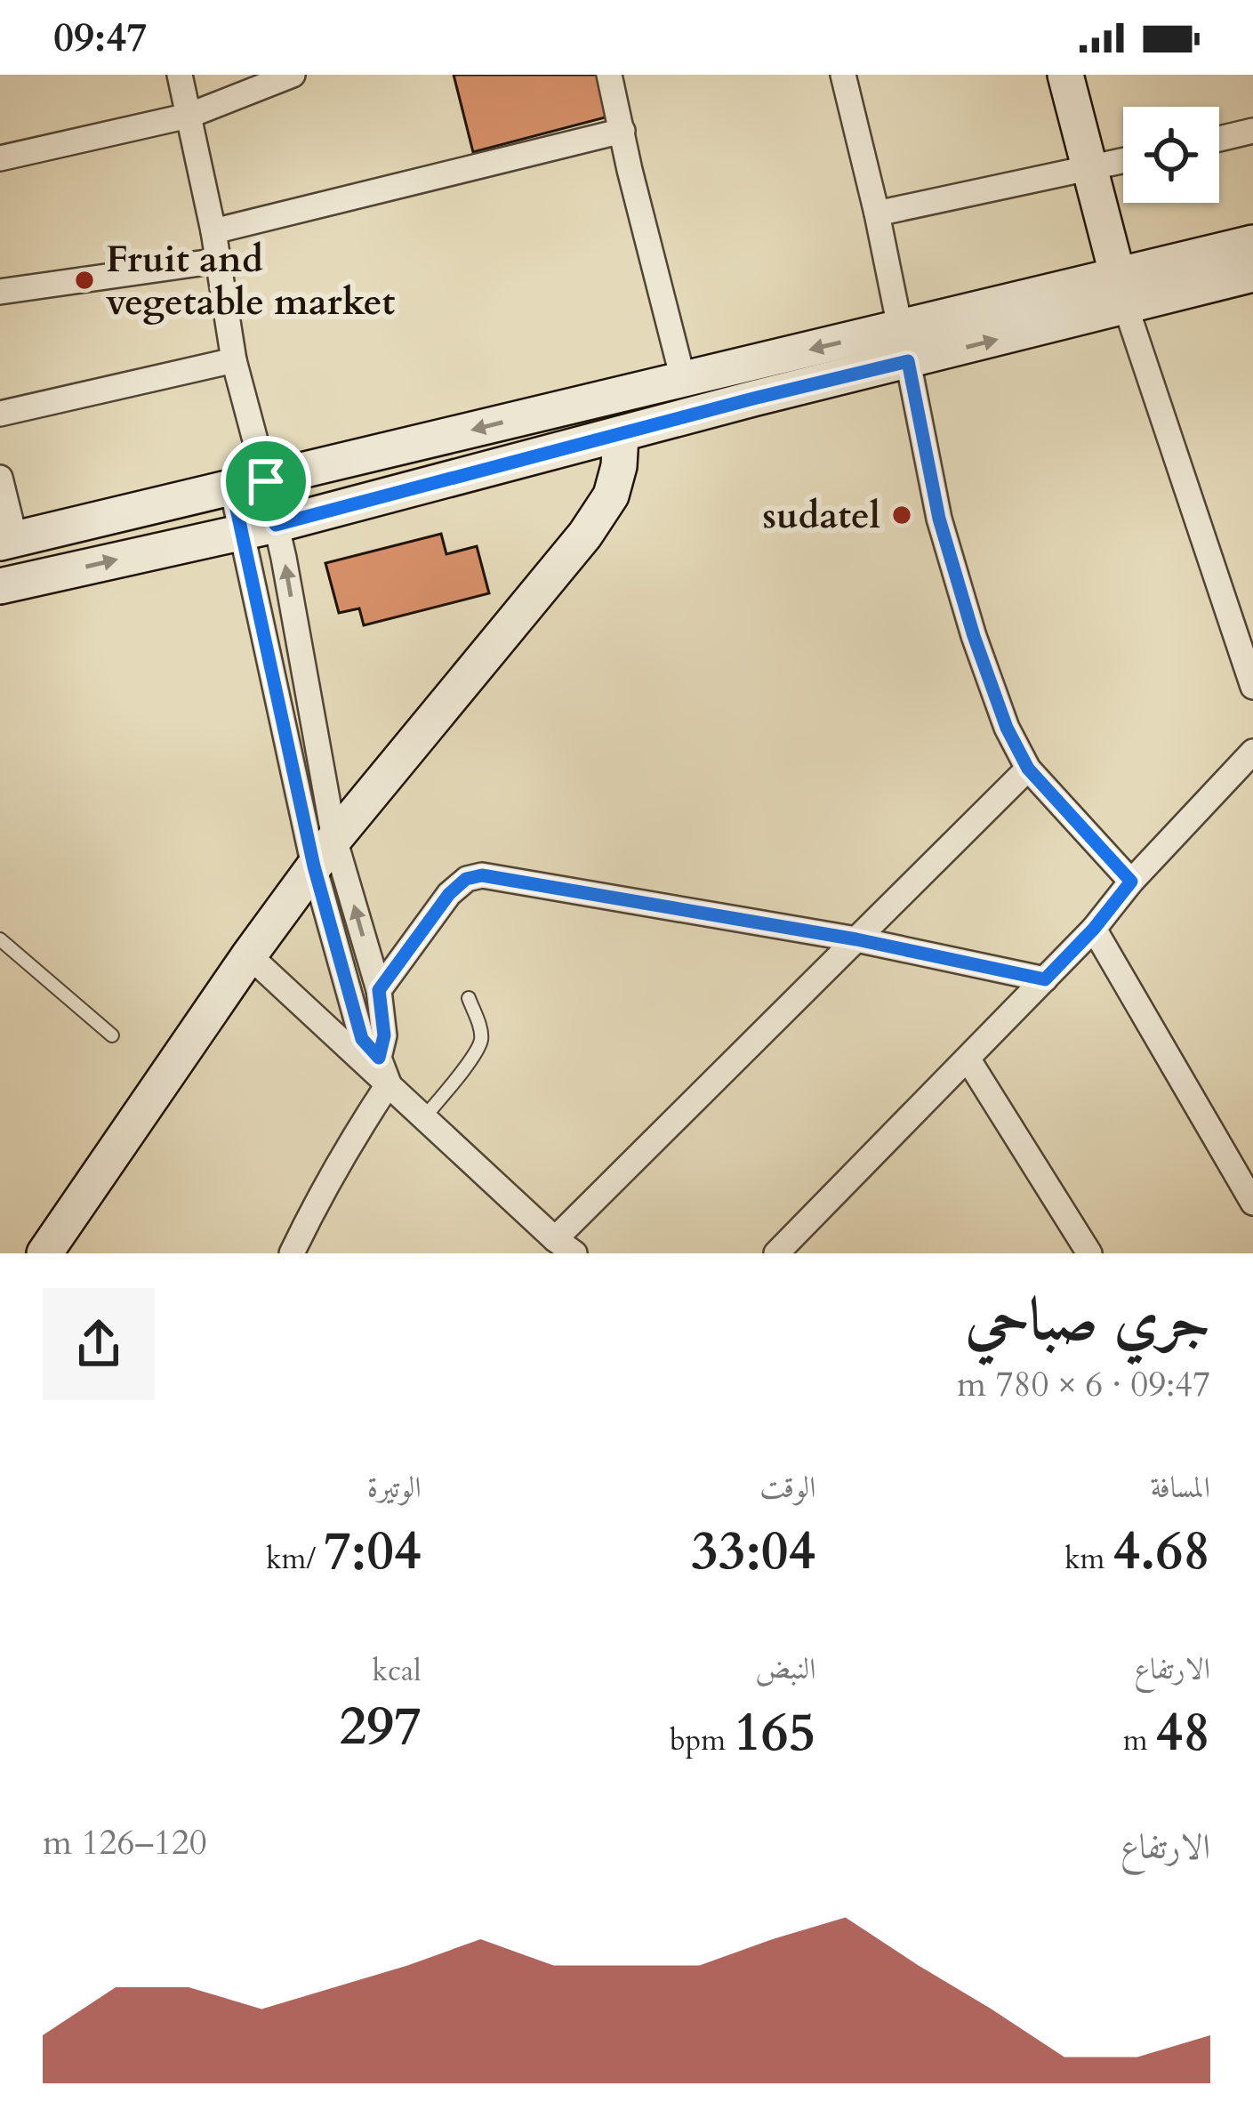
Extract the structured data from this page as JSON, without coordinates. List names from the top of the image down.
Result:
{
  "places": ["Fruit and vegetable market", "sudatel"],
  "page": {
    "status": "09:47",
    "heading": ["جري صباحي", "09:47 · 6 × 780 m"],
    "stats": [
      ["المسافة", "4.68 km"],
      ["الوقت", "33:04"],
      ["الوتيرة", "7:04 /km"],
      ["الارتفاع", "48 m"],
      ["النبض", "165 bpm"],
      ["kcal", "297"]
    ],
    "chart": ["الارتفاع", "120–126 m"]
  }
}
